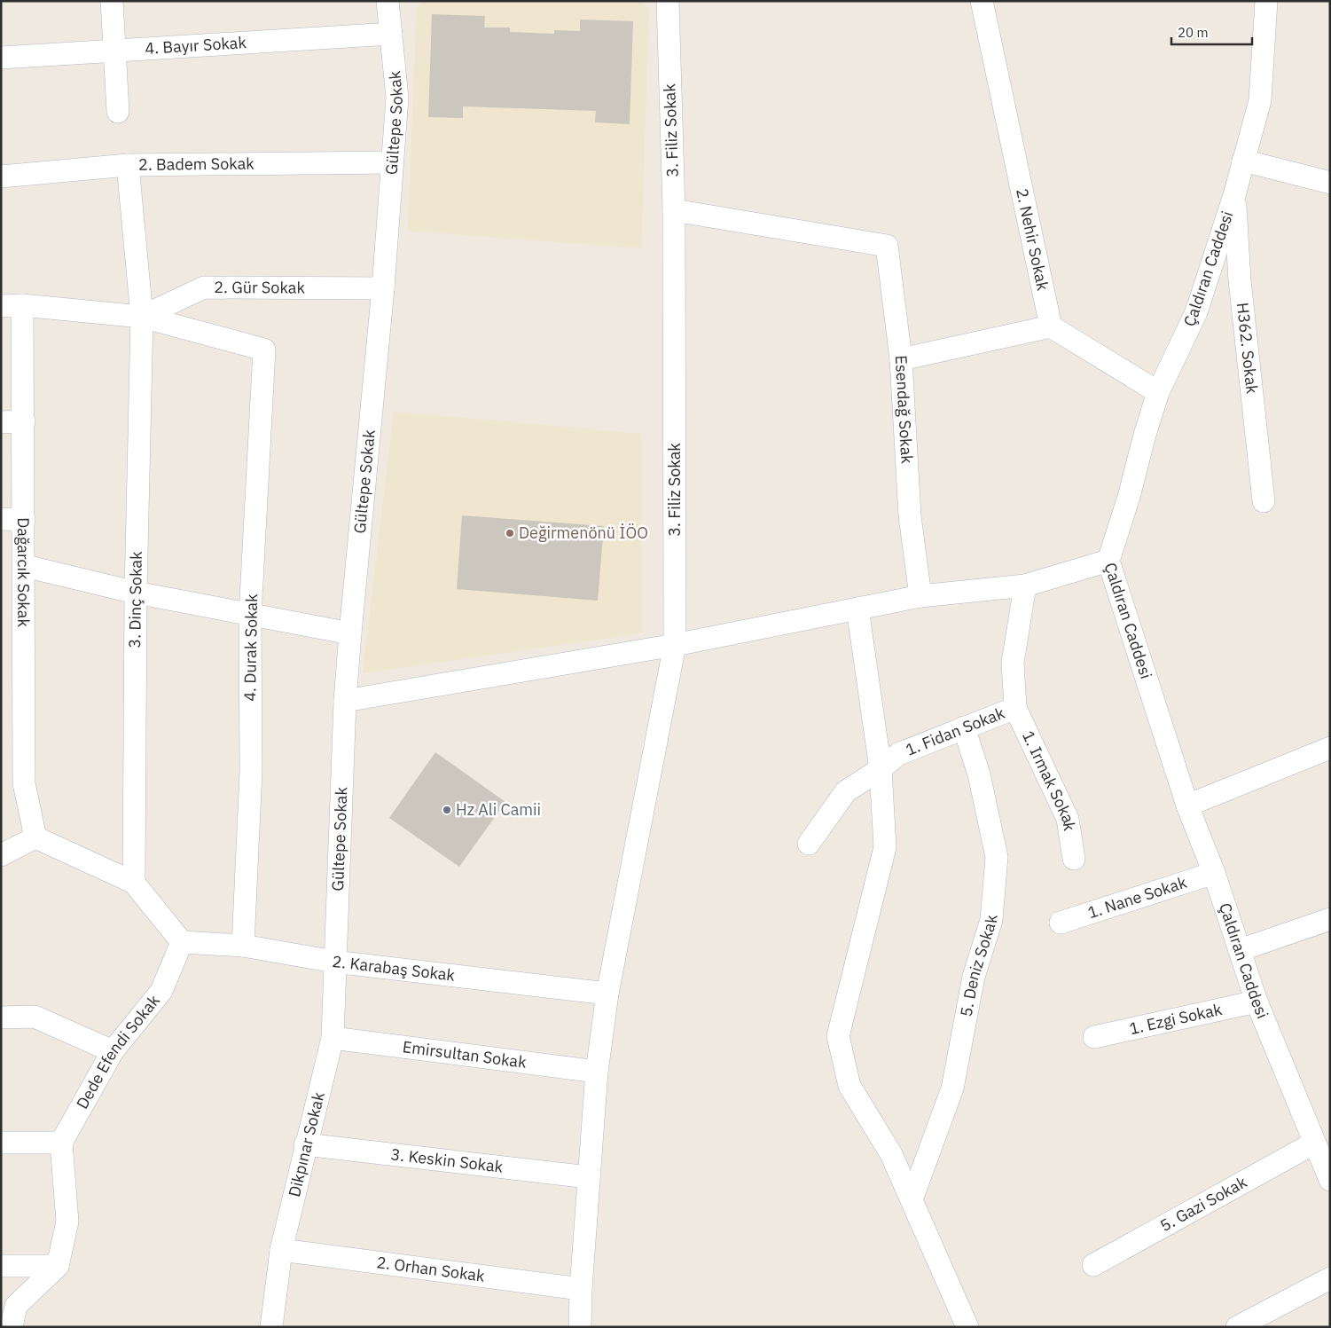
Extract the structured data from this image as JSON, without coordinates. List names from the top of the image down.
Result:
{
  "streets": {
    "street": [
      "4. Bayır Sokak",
      "Gültepe Sokak",
      "3. Filiz Sokak",
      "2. Badem Sokak",
      "2. Nehir Sokak",
      "Çaldıran Caddesi",
      "2. Gür Sokak",
      "H362. Sokak",
      "Esendağ Sokak",
      "Dağarcık Sokak",
      "3. Dinç Sokak",
      "4. Durak Sokak",
      "1. Fidan Sokak",
      "1. Irmak Sokak",
      "1. Nane Sokak",
      "5. Deniz Sokak",
      "2. Karabaş Sokak",
      "1. Ezgi Sokak",
      "Dede Efendi Sokak",
      "Emirsultan Sokak",
      "Dikpınar Sokak",
      "3. Keskin Sokak",
      "5. Gazi Sokak",
      "2. Orhan Sokak"
    ]
  },
  "crossings": [
    ["4. Bayır Sokak", "Gültepe Sokak"],
    ["Gültepe Sokak", "2. Badem Sokak"],
    ["Gültepe Sokak", "2. Gür Sokak"],
    ["Gültepe Sokak", "2. Karabaş Sokak"],
    ["Gültepe Sokak", "Dikpınar Sokak"],
    ["3. Filiz Sokak", "Esendağ Sokak"],
    ["3. Filiz Sokak", "2. Karabaş Sokak"],
    ["3. Filiz Sokak", "Emirsultan Sokak"],
    ["3. Filiz Sokak", "3. Keskin Sokak"],
    ["3. Filiz Sokak", "2. Orhan Sokak"],
    ["2. Badem Sokak", "3. Dinç Sokak"],
    ["Çaldıran Caddesi", "H362. Sokak"],
    ["Çaldıran Caddesi", "1. Nane Sokak"],
    ["Çaldıran Caddesi", "1. Ezgi Sokak"],
    ["Çaldıran Caddesi", "5. Gazi Sokak"],
    ["2. Gür Sokak", "3. Dinç Sokak"],
    ["2. Gür Sokak", "4. Durak Sokak"],
    ["3. Dinç Sokak", "4. Durak Sokak"],
    ["4. Durak Sokak", "2. Karabaş Sokak"],
    ["1. Fidan Sokak", "1. Irmak Sokak"],
    ["1. Fidan Sokak", "5. Deniz Sokak"],
    ["2. Karabaş Sokak", "Dede Efendi Sokak"],
    ["2. Karabaş Sokak", "Dikpınar Sokak"],
    ["Emirsultan Sokak", "Dikpınar Sokak"],
    ["Dikpınar Sokak", "3. Keskin Sokak"],
    ["Dikpınar Sokak", "2. Orhan Sokak"]
  ],
  "places": ["Değirmenönü İÖO", "Hz Ali Camii"],
  "scale_bar": "20 m"
}
